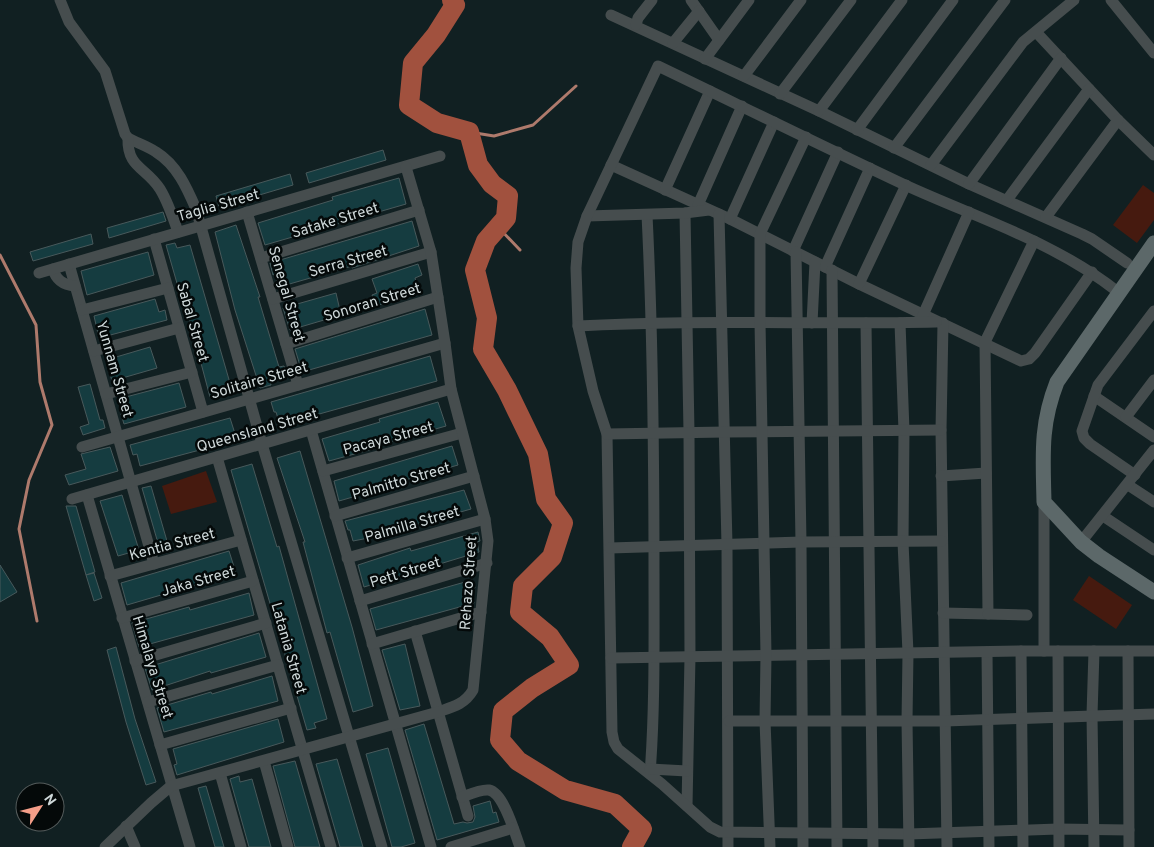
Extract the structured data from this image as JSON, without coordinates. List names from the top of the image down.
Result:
{
  "streets": {
    "street": [
      "Taglia Street",
      "Satake Street",
      "Serra Street",
      "Senegal Street",
      "Sonoran Street",
      "Sabal Street",
      "Yunnam Street",
      "Solitaire Street",
      "Queensland Street",
      "Pacaya Street",
      "Palmitto Street",
      "Palmilla Street",
      "Kentia Street",
      "Pett Street",
      "Jaka Street",
      "Rehazo Street",
      "Latania Street",
      "Himalaya Street"
    ]
  },
  "crossings": [
    ["Taglia Street", "Senegal Street"],
    ["Taglia Street", "Sabal Street"],
    ["Taglia Street", "Yunnam Street"],
    ["Taglia Street", "Rehazo Street"],
    ["Satake Street", "Senegal Street"],
    ["Satake Street", "Rehazo Street"],
    ["Serra Street", "Senegal Street"],
    ["Serra Street", "Rehazo Street"],
    ["Senegal Street", "Sonoran Street"],
    ["Senegal Street", "Solitaire Street"],
    ["Sonoran Street", "Rehazo Street"],
    ["Sabal Street", "Solitaire Street"],
    ["Yunnam Street", "Solitaire Street"],
    ["Yunnam Street", "Queensland Street"],
    ["Yunnam Street", "Kentia Street"],
    ["Solitaire Street", "Rehazo Street"],
    ["Queensland Street", "Rehazo Street"],
    ["Queensland Street", "Latania Street"],
    ["Queensland Street", "Himalaya Street"],
    ["Pacaya Street", "Rehazo Street"],
    ["Palmitto Street", "Rehazo Street"],
    ["Palmilla Street", "Rehazo Street"],
    ["Kentia Street", "Latania Street"],
    ["Kentia Street", "Himalaya Street"],
    ["Pett Street", "Rehazo Street"],
    ["Jaka Street", "Latania Street"],
    ["Jaka Street", "Himalaya Street"],
    ["Rehazo Street", "Latania Street"],
    ["Rehazo Street", "Himalaya Street"]
  ],
  "north": "top right"
}
